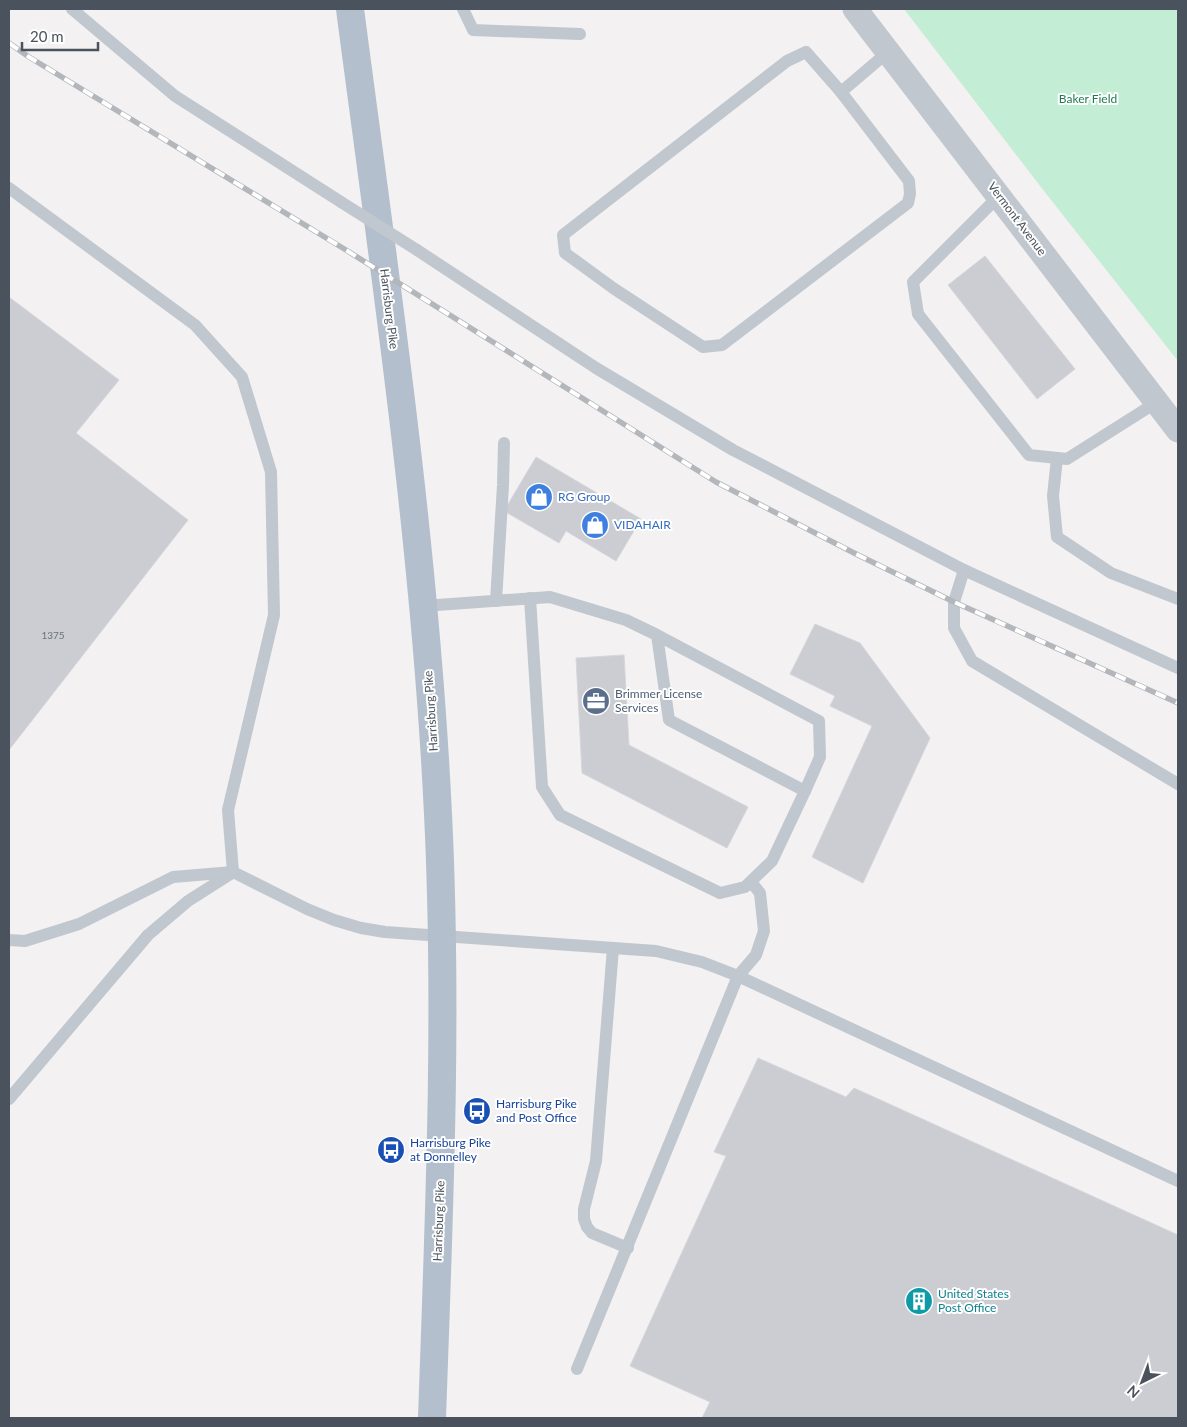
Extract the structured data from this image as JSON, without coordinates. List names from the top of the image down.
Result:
{
  "streets": {
    "main road": ["Harrisburg Pike"],
    "street": ["Vermont Avenue"]
  },
  "parks": ["Baker Field"],
  "places": {
    "shop": ["RG Group", "VIDAHAIR"],
    "office": ["Brimmer License Services"],
    "bus stop": ["Harrisburg Pike and Post Office", "Harrisburg Pike at Donnelley"],
    "building": ["United States Post Office"]
  },
  "house_numbers": ["1375"],
  "scale_bar": "20 m",
  "north": "bottom left"
}
